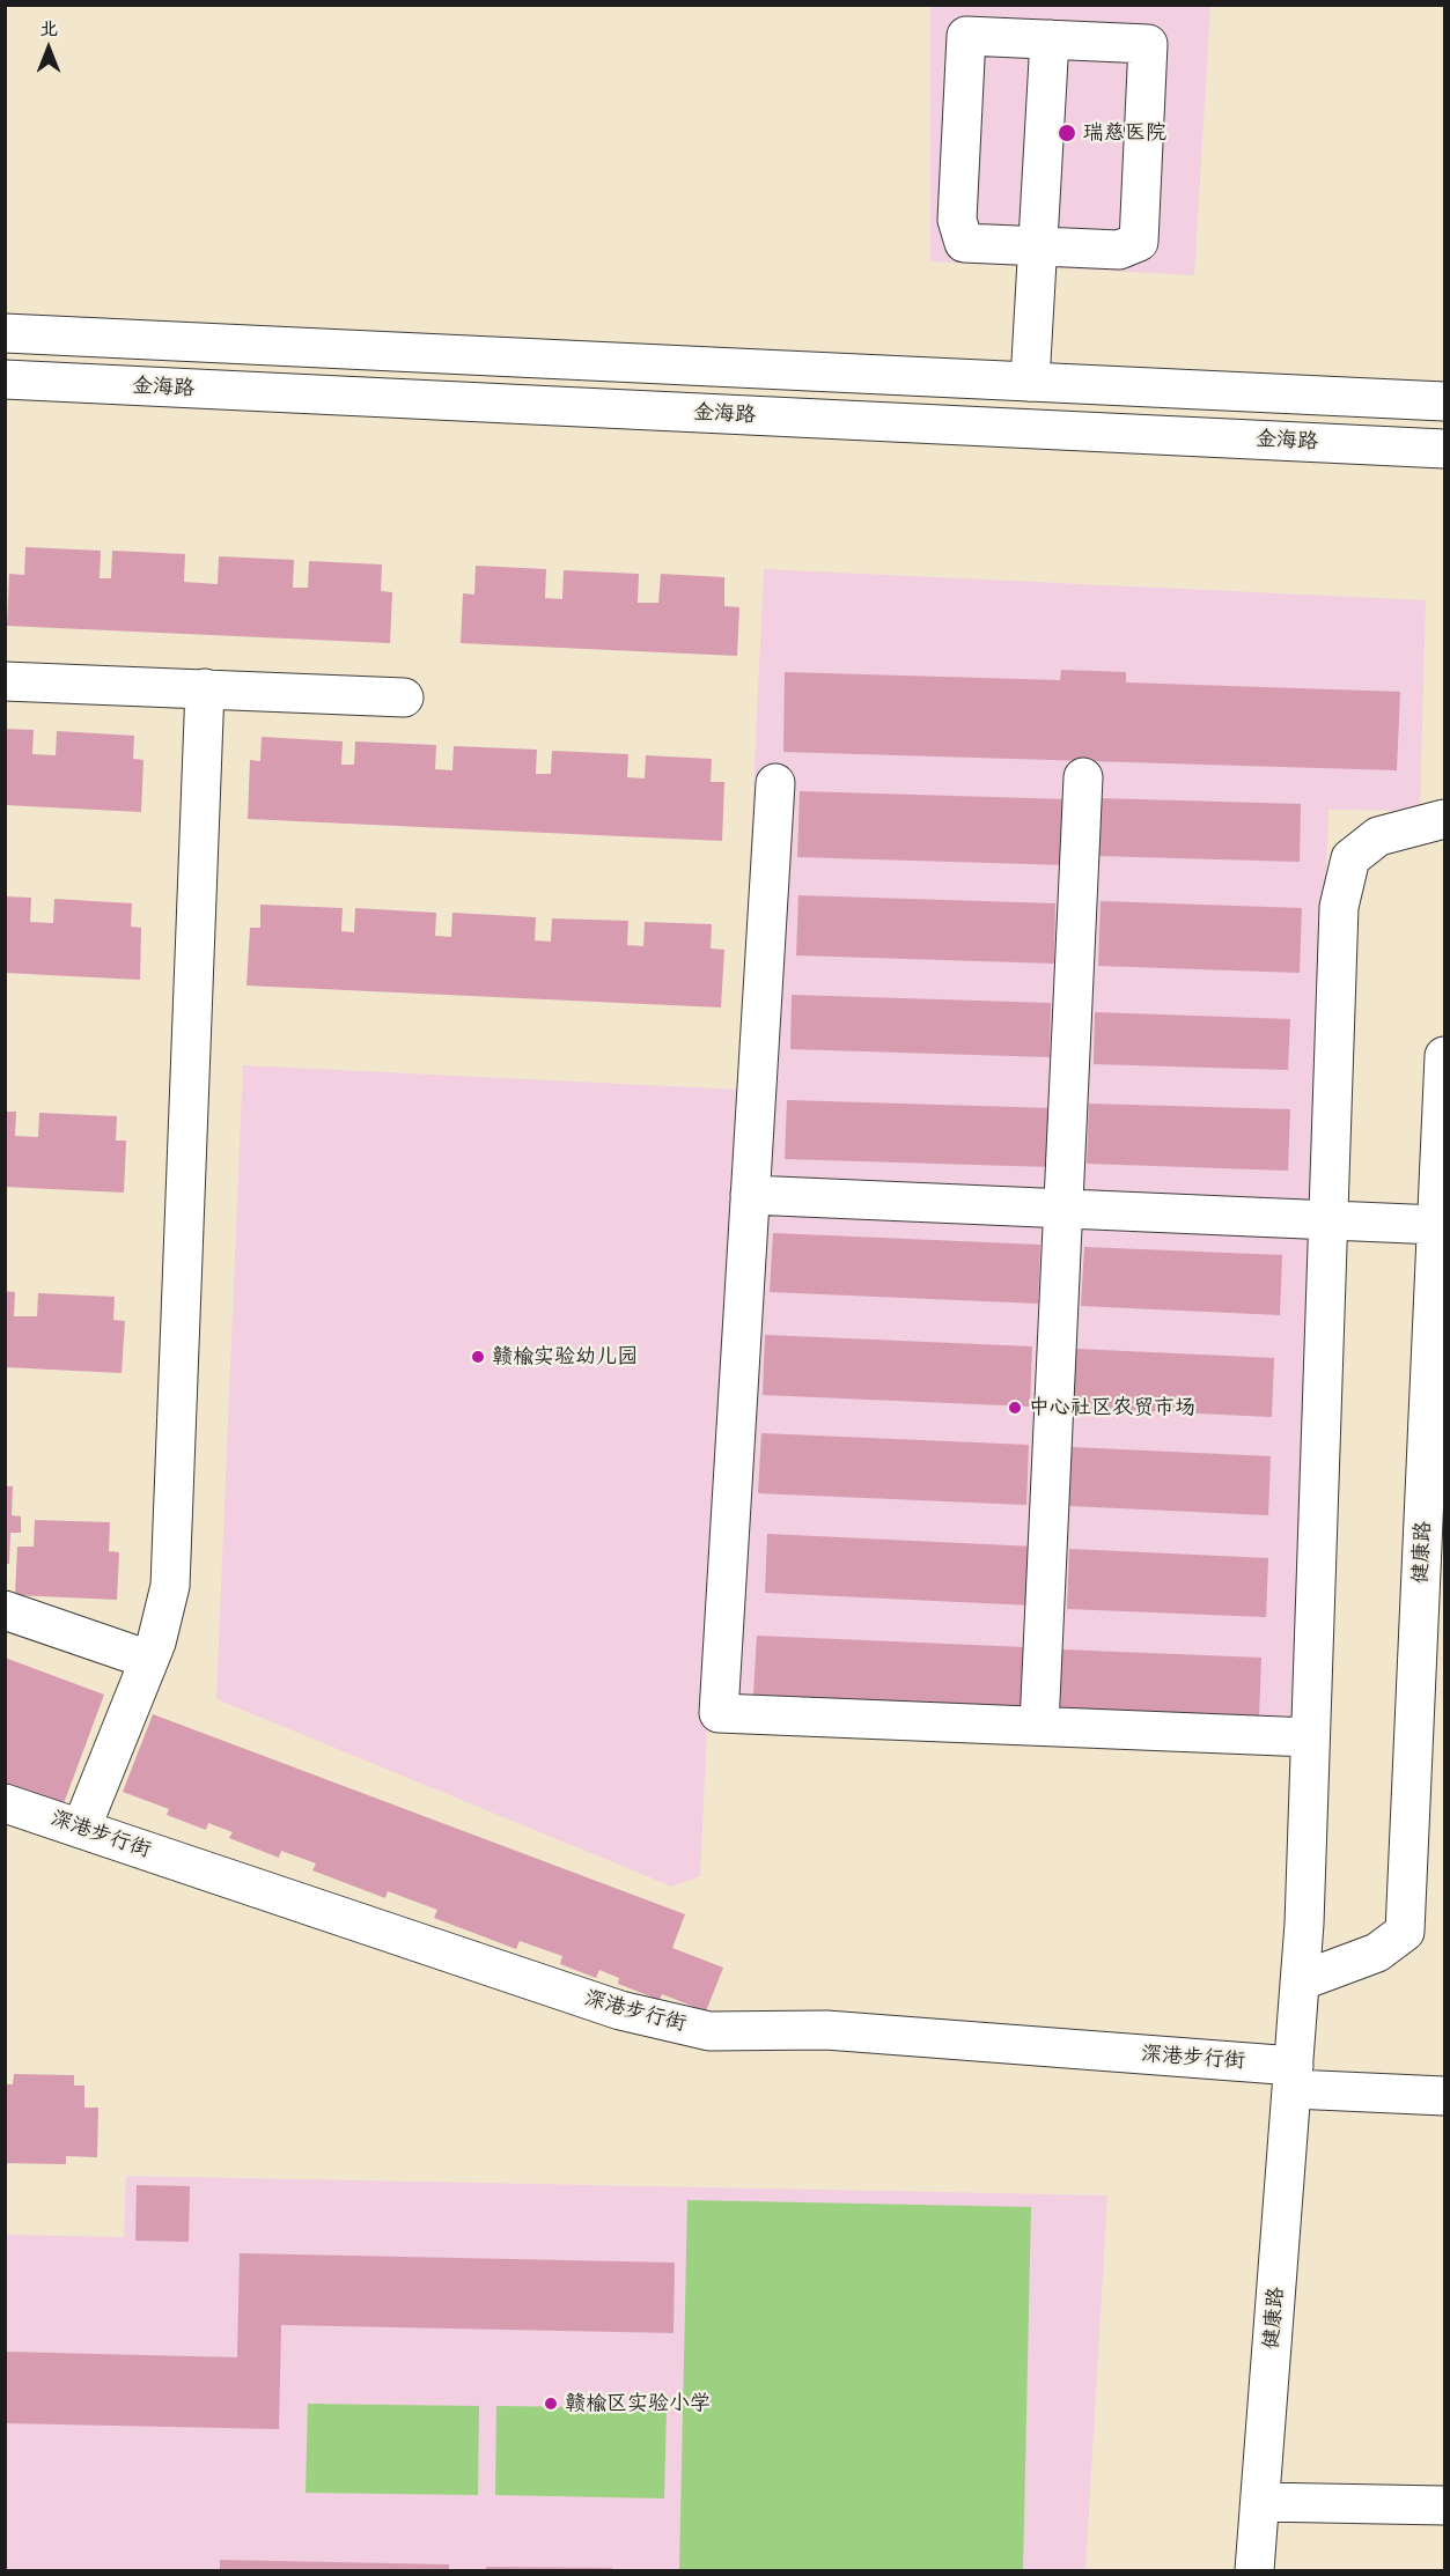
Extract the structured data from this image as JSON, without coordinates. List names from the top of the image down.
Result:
{
  "streets": {
    "street": ["金海路", "健康路", "深港步行街"]
  },
  "crossings": [
    ["健康路", "深港步行街"]
  ],
  "places": [
    "瑞慈医院",
    "赣榆实验幼儿园",
    "中心社区农贸市场",
    "赣榆区实验小学"
  ],
  "north": "top"
}
